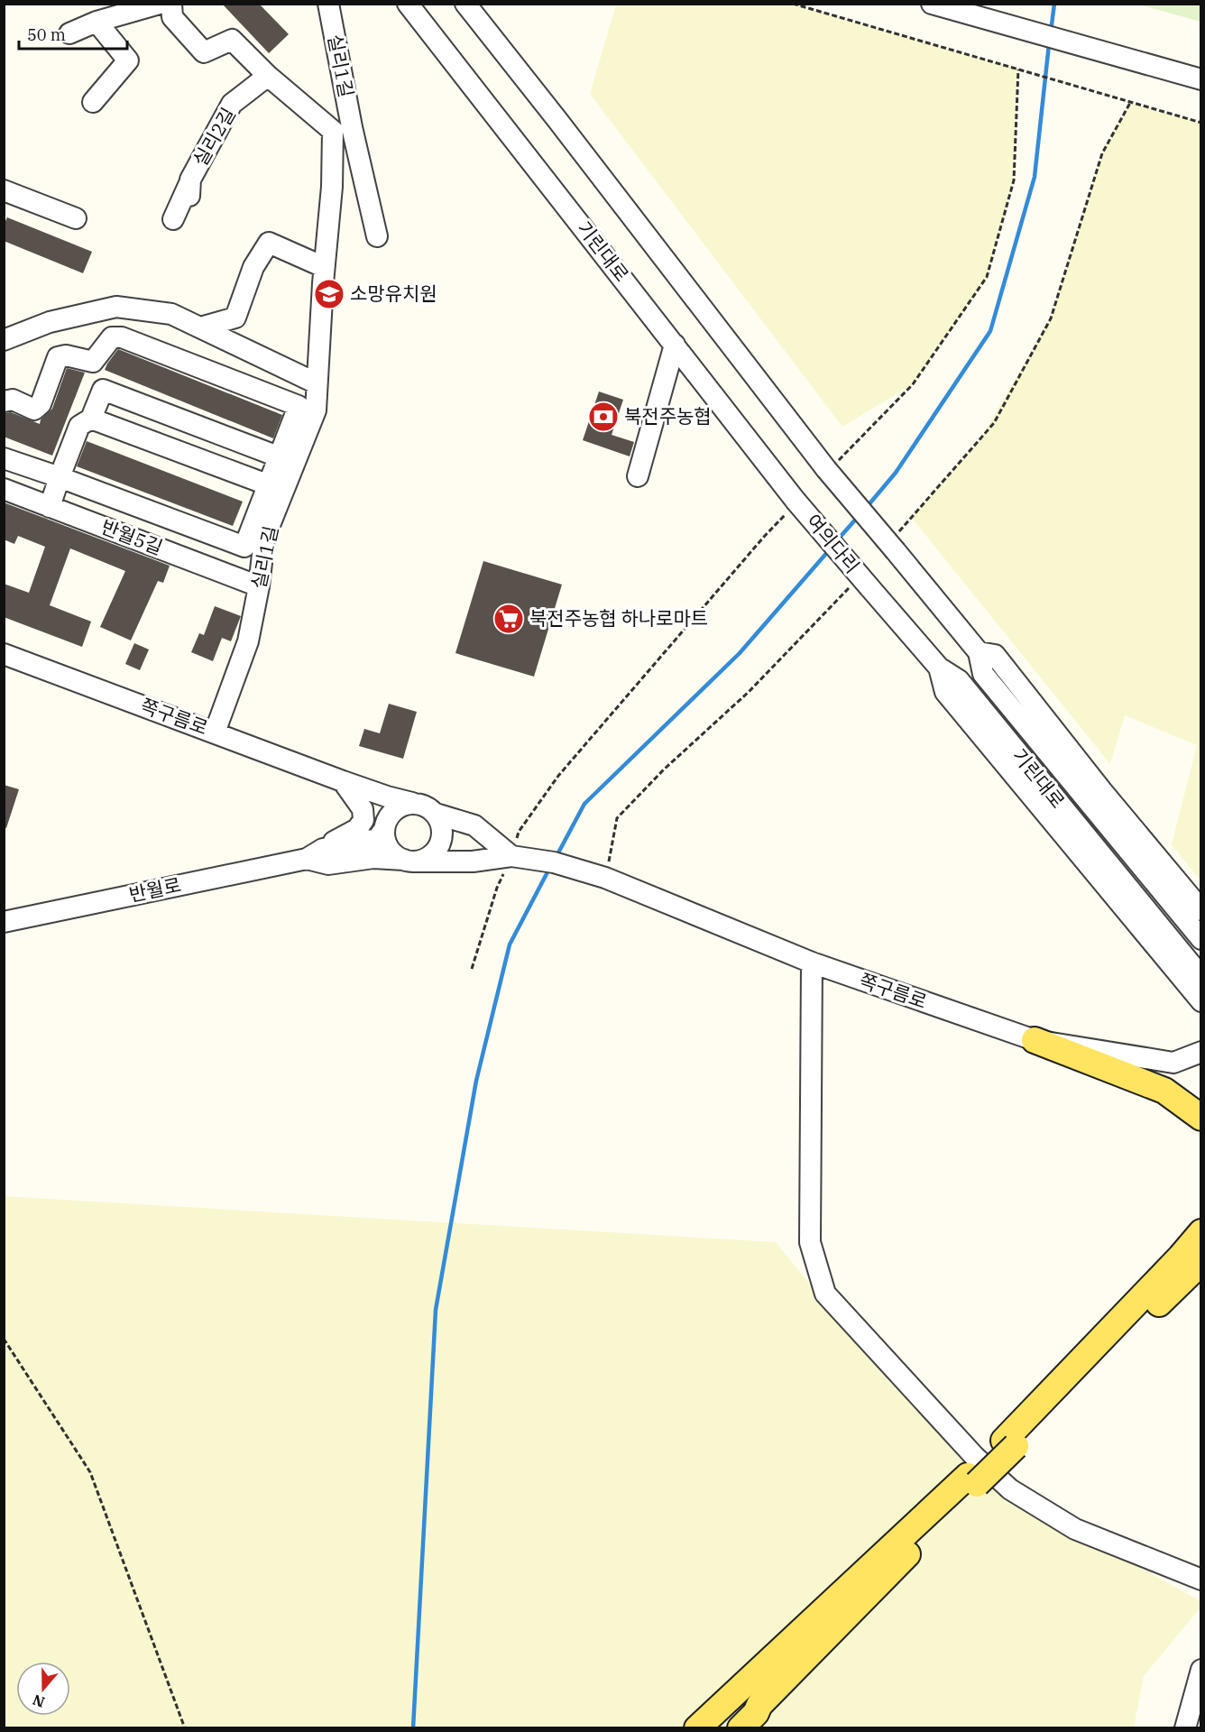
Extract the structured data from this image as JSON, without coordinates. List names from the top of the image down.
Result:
{
  "streets": {
    "street": [
      "실리1길",
      "실리2길",
      "기린대로",
      "반월5길",
      "여의다리",
      "쪽구름로",
      "반월로"
    ]
  },
  "crossings": [
    ["실리1길", "반월5길"],
    ["실리1길", "쪽구름로"],
    ["기린대로", "여의다리"]
  ],
  "places": {
    "school or university": ["소망유치원"],
    "bank": ["북전주농협"],
    "supermarket": ["북전주농협 하나로마트"]
  },
  "scale_bar": "50 m",
  "north": "bottom"
}
